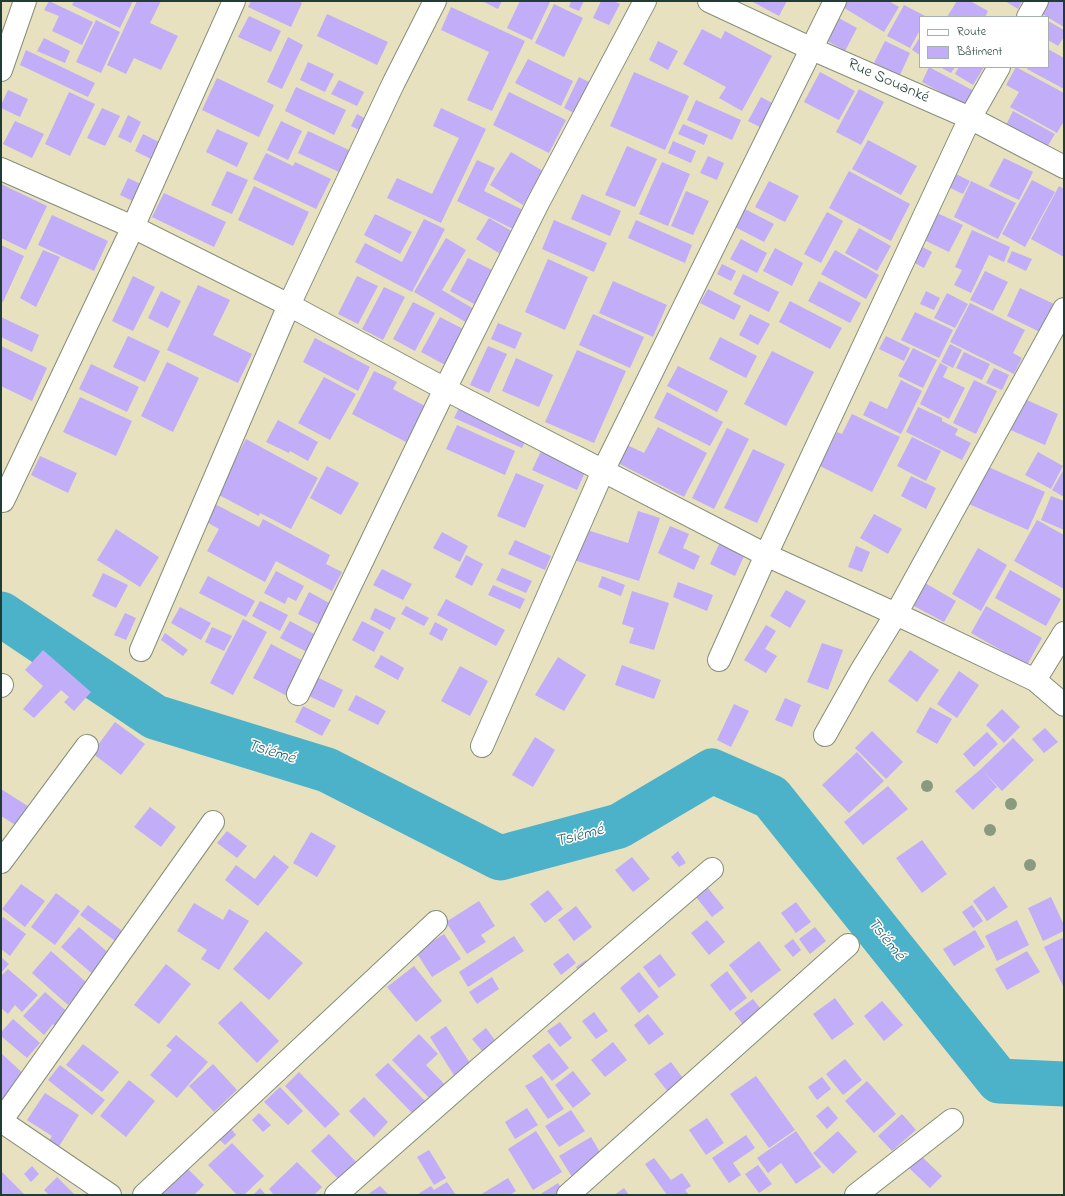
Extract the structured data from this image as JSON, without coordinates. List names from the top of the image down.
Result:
{
  "streets": {
    "street": ["Rue Souanké"]
  },
  "water": ["Tsiémé"],
  "legend": ["Route", "Bâtiment"]
}
